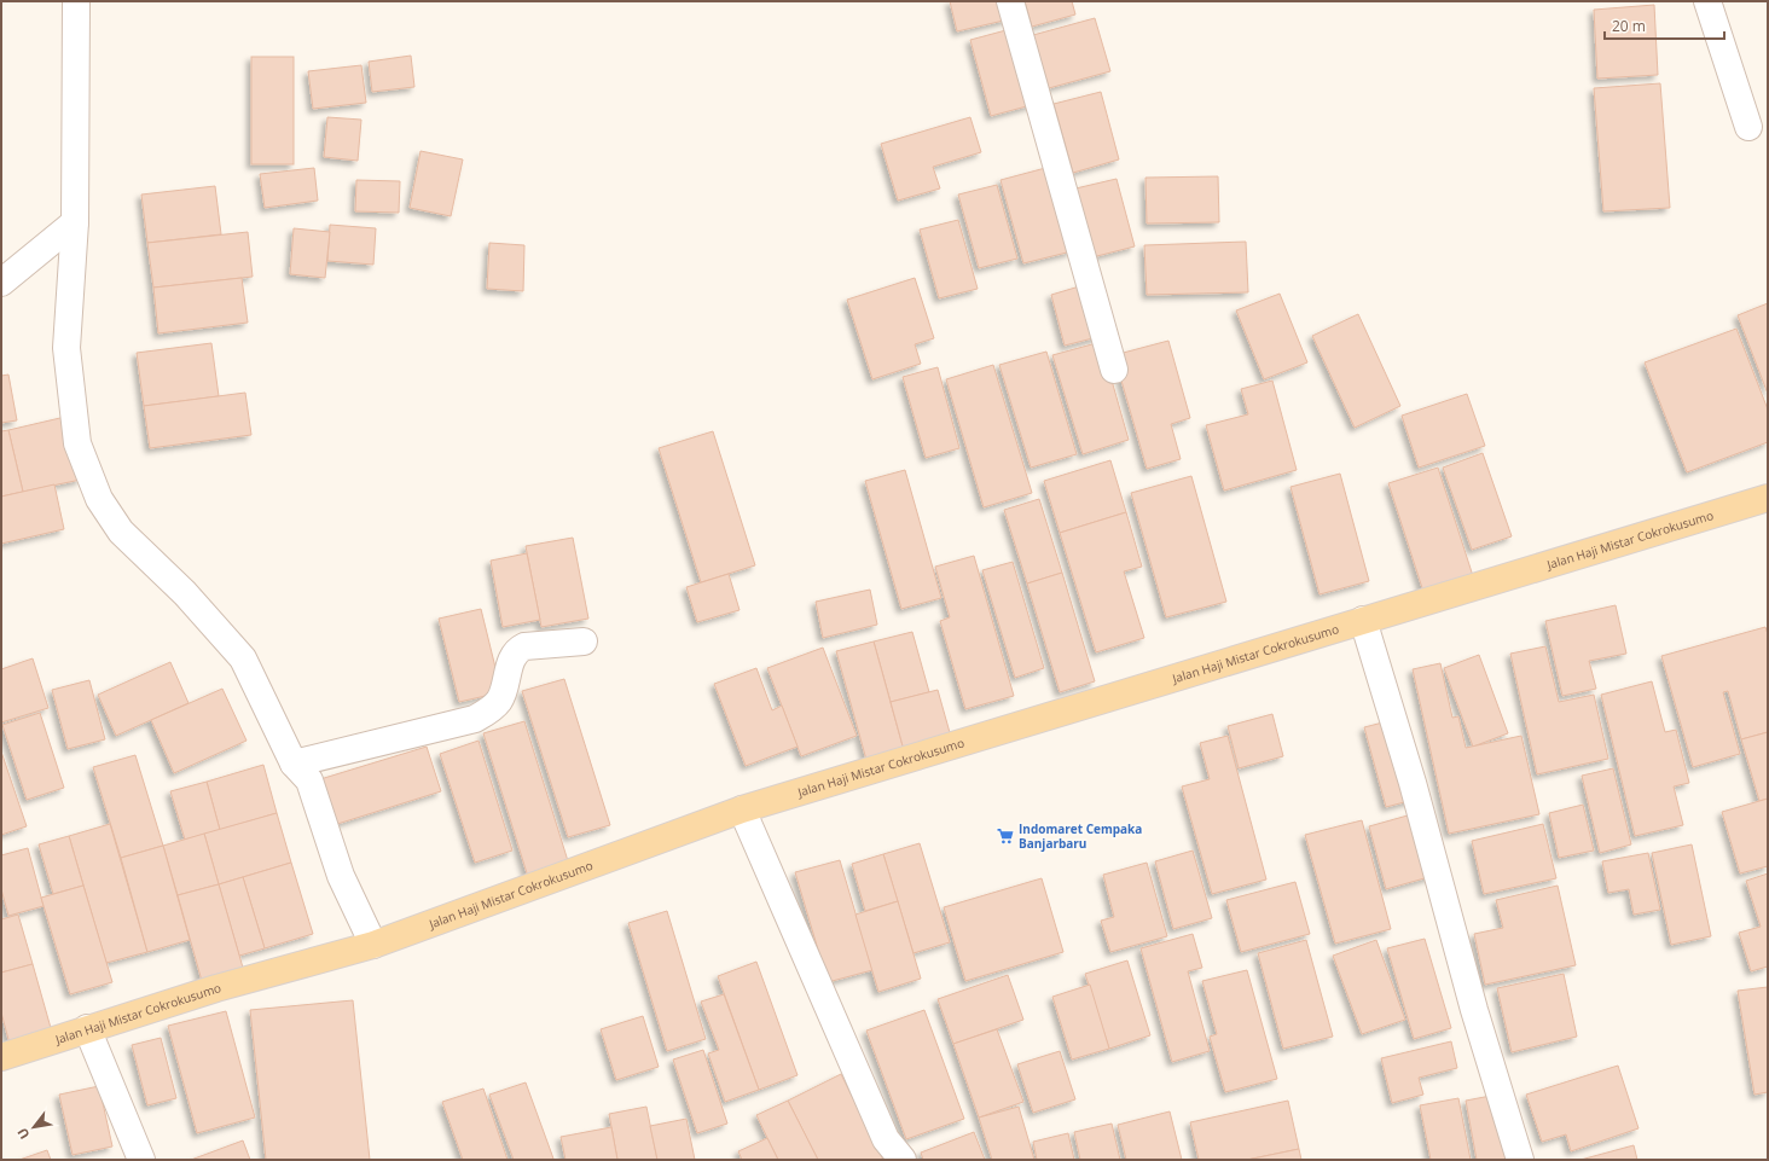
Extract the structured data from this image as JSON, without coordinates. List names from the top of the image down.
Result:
{
  "streets": {
    "main road": ["Jalan Haji Mistar Cokrokusumo"]
  },
  "places": {
    "supermarket": ["Indomaret Cempaka Banjarbaru"]
  },
  "scale_bar": "20 m",
  "north": "bottom left"
}
